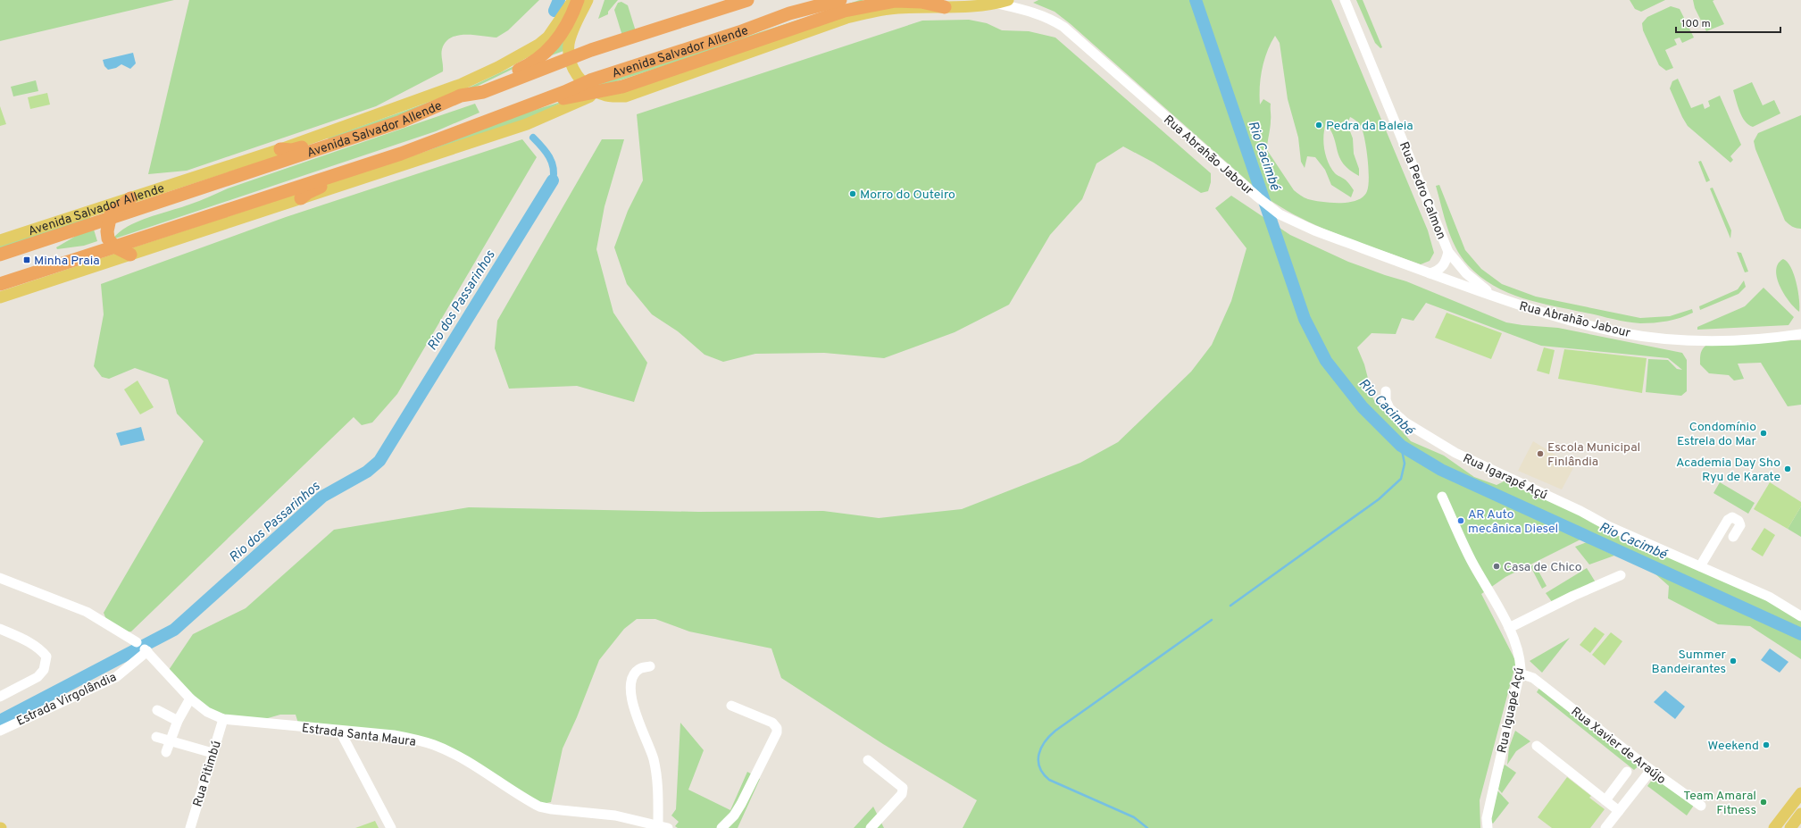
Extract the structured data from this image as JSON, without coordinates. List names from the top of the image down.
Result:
{
  "streets": {
    "highway": ["Avenida Salvador Allende"],
    "street": [
      "Rua Abrahão Jabour",
      "Rua Pedro Calmon",
      "Rua Igarapé Açú",
      "Estrada Virgolândia",
      "Rua Iguapé Açú",
      "Estrada Santa Maura",
      "Rua Xavier de Araújo",
      "Rua Pitimbú"
    ]
  },
  "crossings": [
    ["Rua Abrahão Jabour", "Rua Pedro Calmon"],
    ["Estrada Virgolândia", "Estrada Santa Maura"],
    ["Rua Iguapé Açú", "Rua Xavier de Araújo"],
    ["Estrada Santa Maura", "Rua Pitimbú"]
  ],
  "water": ["Rio Cacimbé", "Rio dos Passarinhos"],
  "places": {
    "other": [
      "Pedra da Baleia",
      "Morro do Outeiro",
      "Condomínio Estrela do Mar",
      "Escola Municipal Finlândia",
      "Academia Day Sho Ryu de Karate",
      "AR Auto mecânica Diesel",
      "Casa de Chico",
      "Summer Bandeirantes",
      "Weekend",
      "Team Amaral Fitness"
    ],
    "transit": ["Minha Praia"]
  },
  "scale_bar": "100 m"
}
